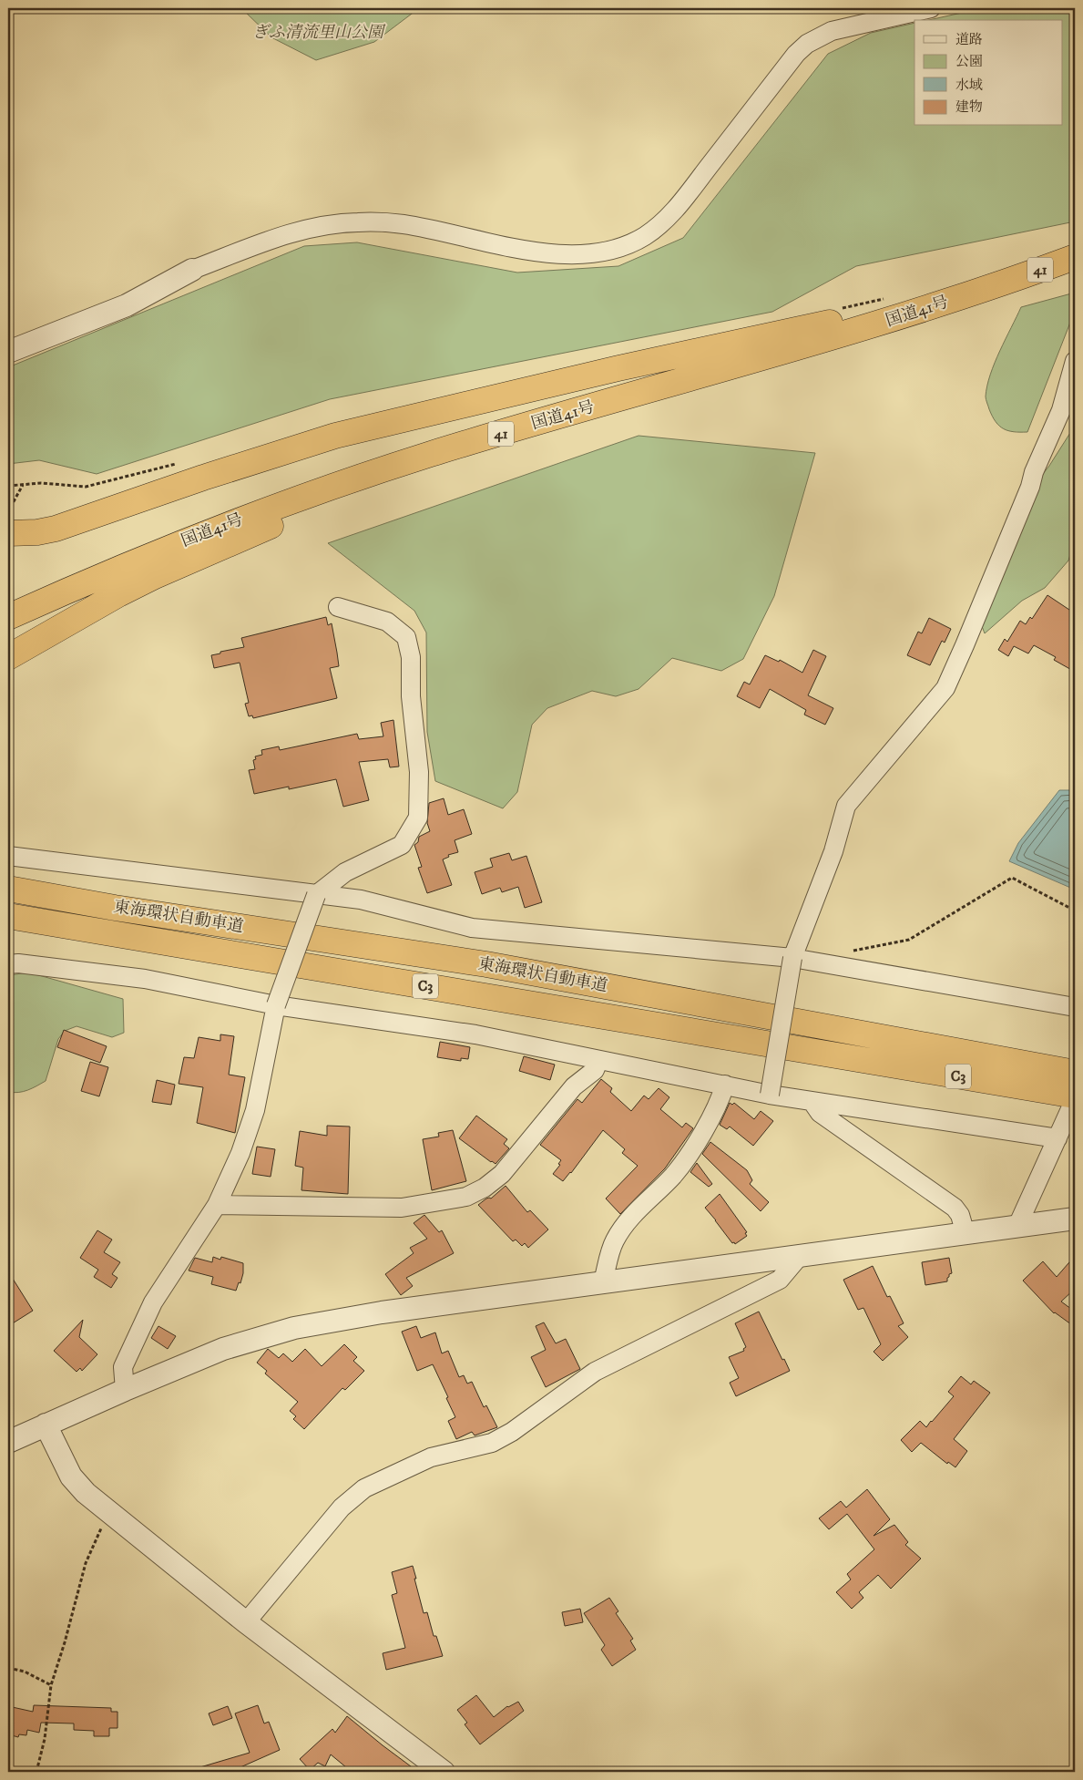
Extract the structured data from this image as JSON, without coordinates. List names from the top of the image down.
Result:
{
  "streets": {
    "highway": [
      "41",
      "国道41号",
      "東海環状自動車道",
      "C3"
    ]
  },
  "crossings": [
    ["41", "国道41号"]
  ],
  "parks": ["ぎふ清流里山公園"],
  "legend": [
    "道路",
    "公園",
    "水域",
    "建物"
  ]
}
